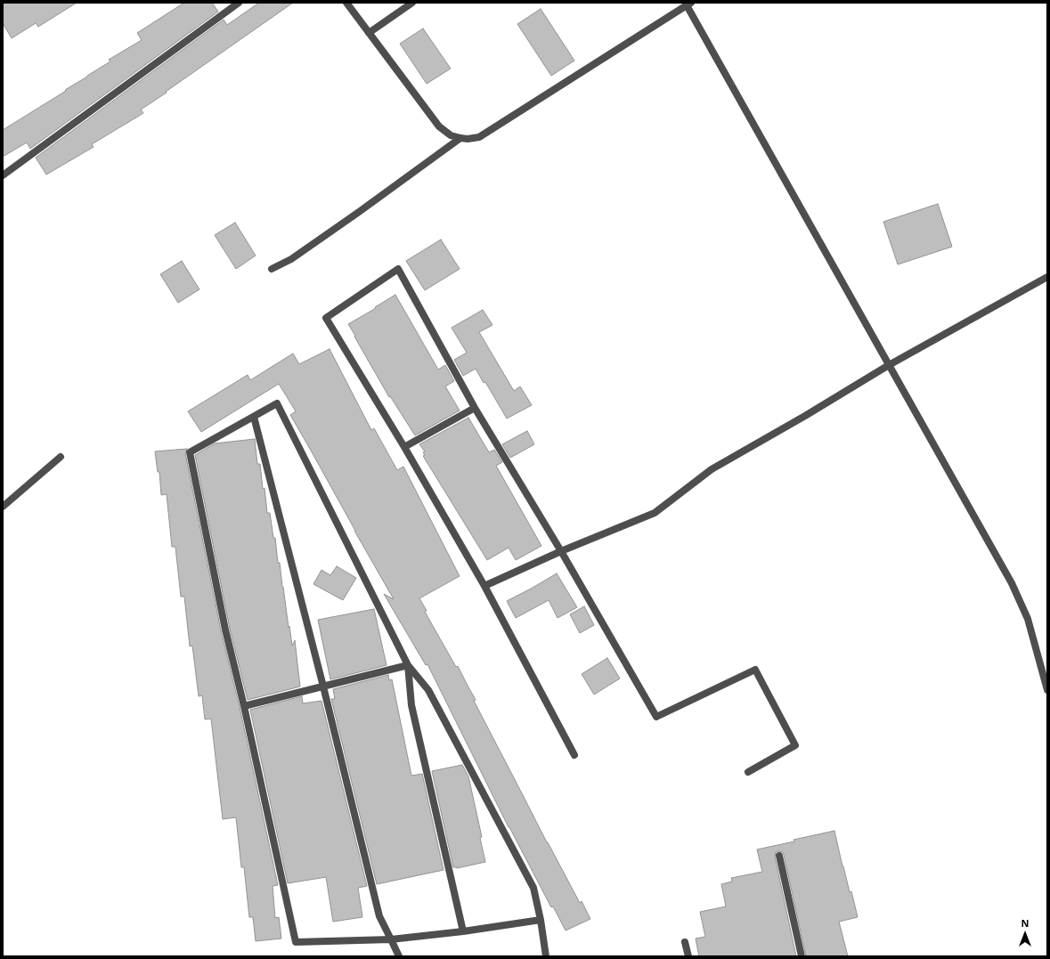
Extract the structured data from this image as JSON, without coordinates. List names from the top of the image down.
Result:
{
  "north": "top"
}
